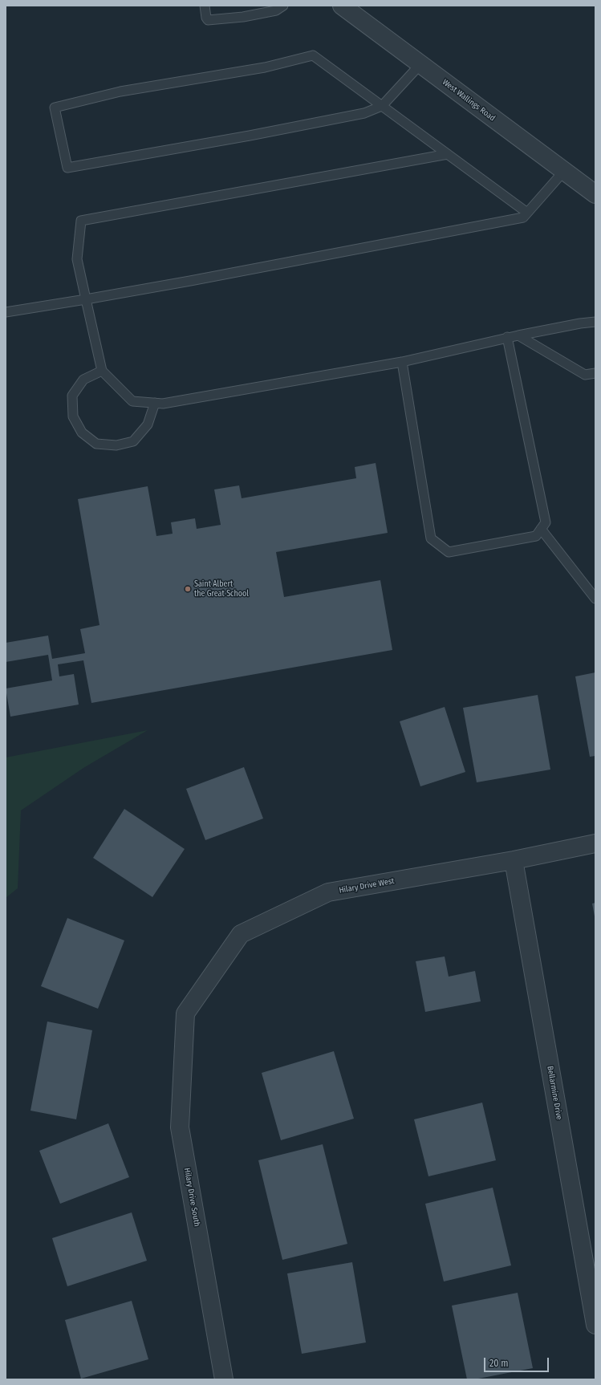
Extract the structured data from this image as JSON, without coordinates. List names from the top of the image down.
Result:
{
  "streets": {
    "street": [
      "West Wallings Road",
      "Hilary Drive West",
      "Bellarmine Drive",
      "Hilary Drive South"
    ]
  },
  "crossings": [
    ["Hilary Drive West", "Bellarmine Drive"],
    ["Hilary Drive West", "Hilary Drive South"]
  ],
  "places": ["Saint Albert the Great School"],
  "scale_bar": "20 m"
}
